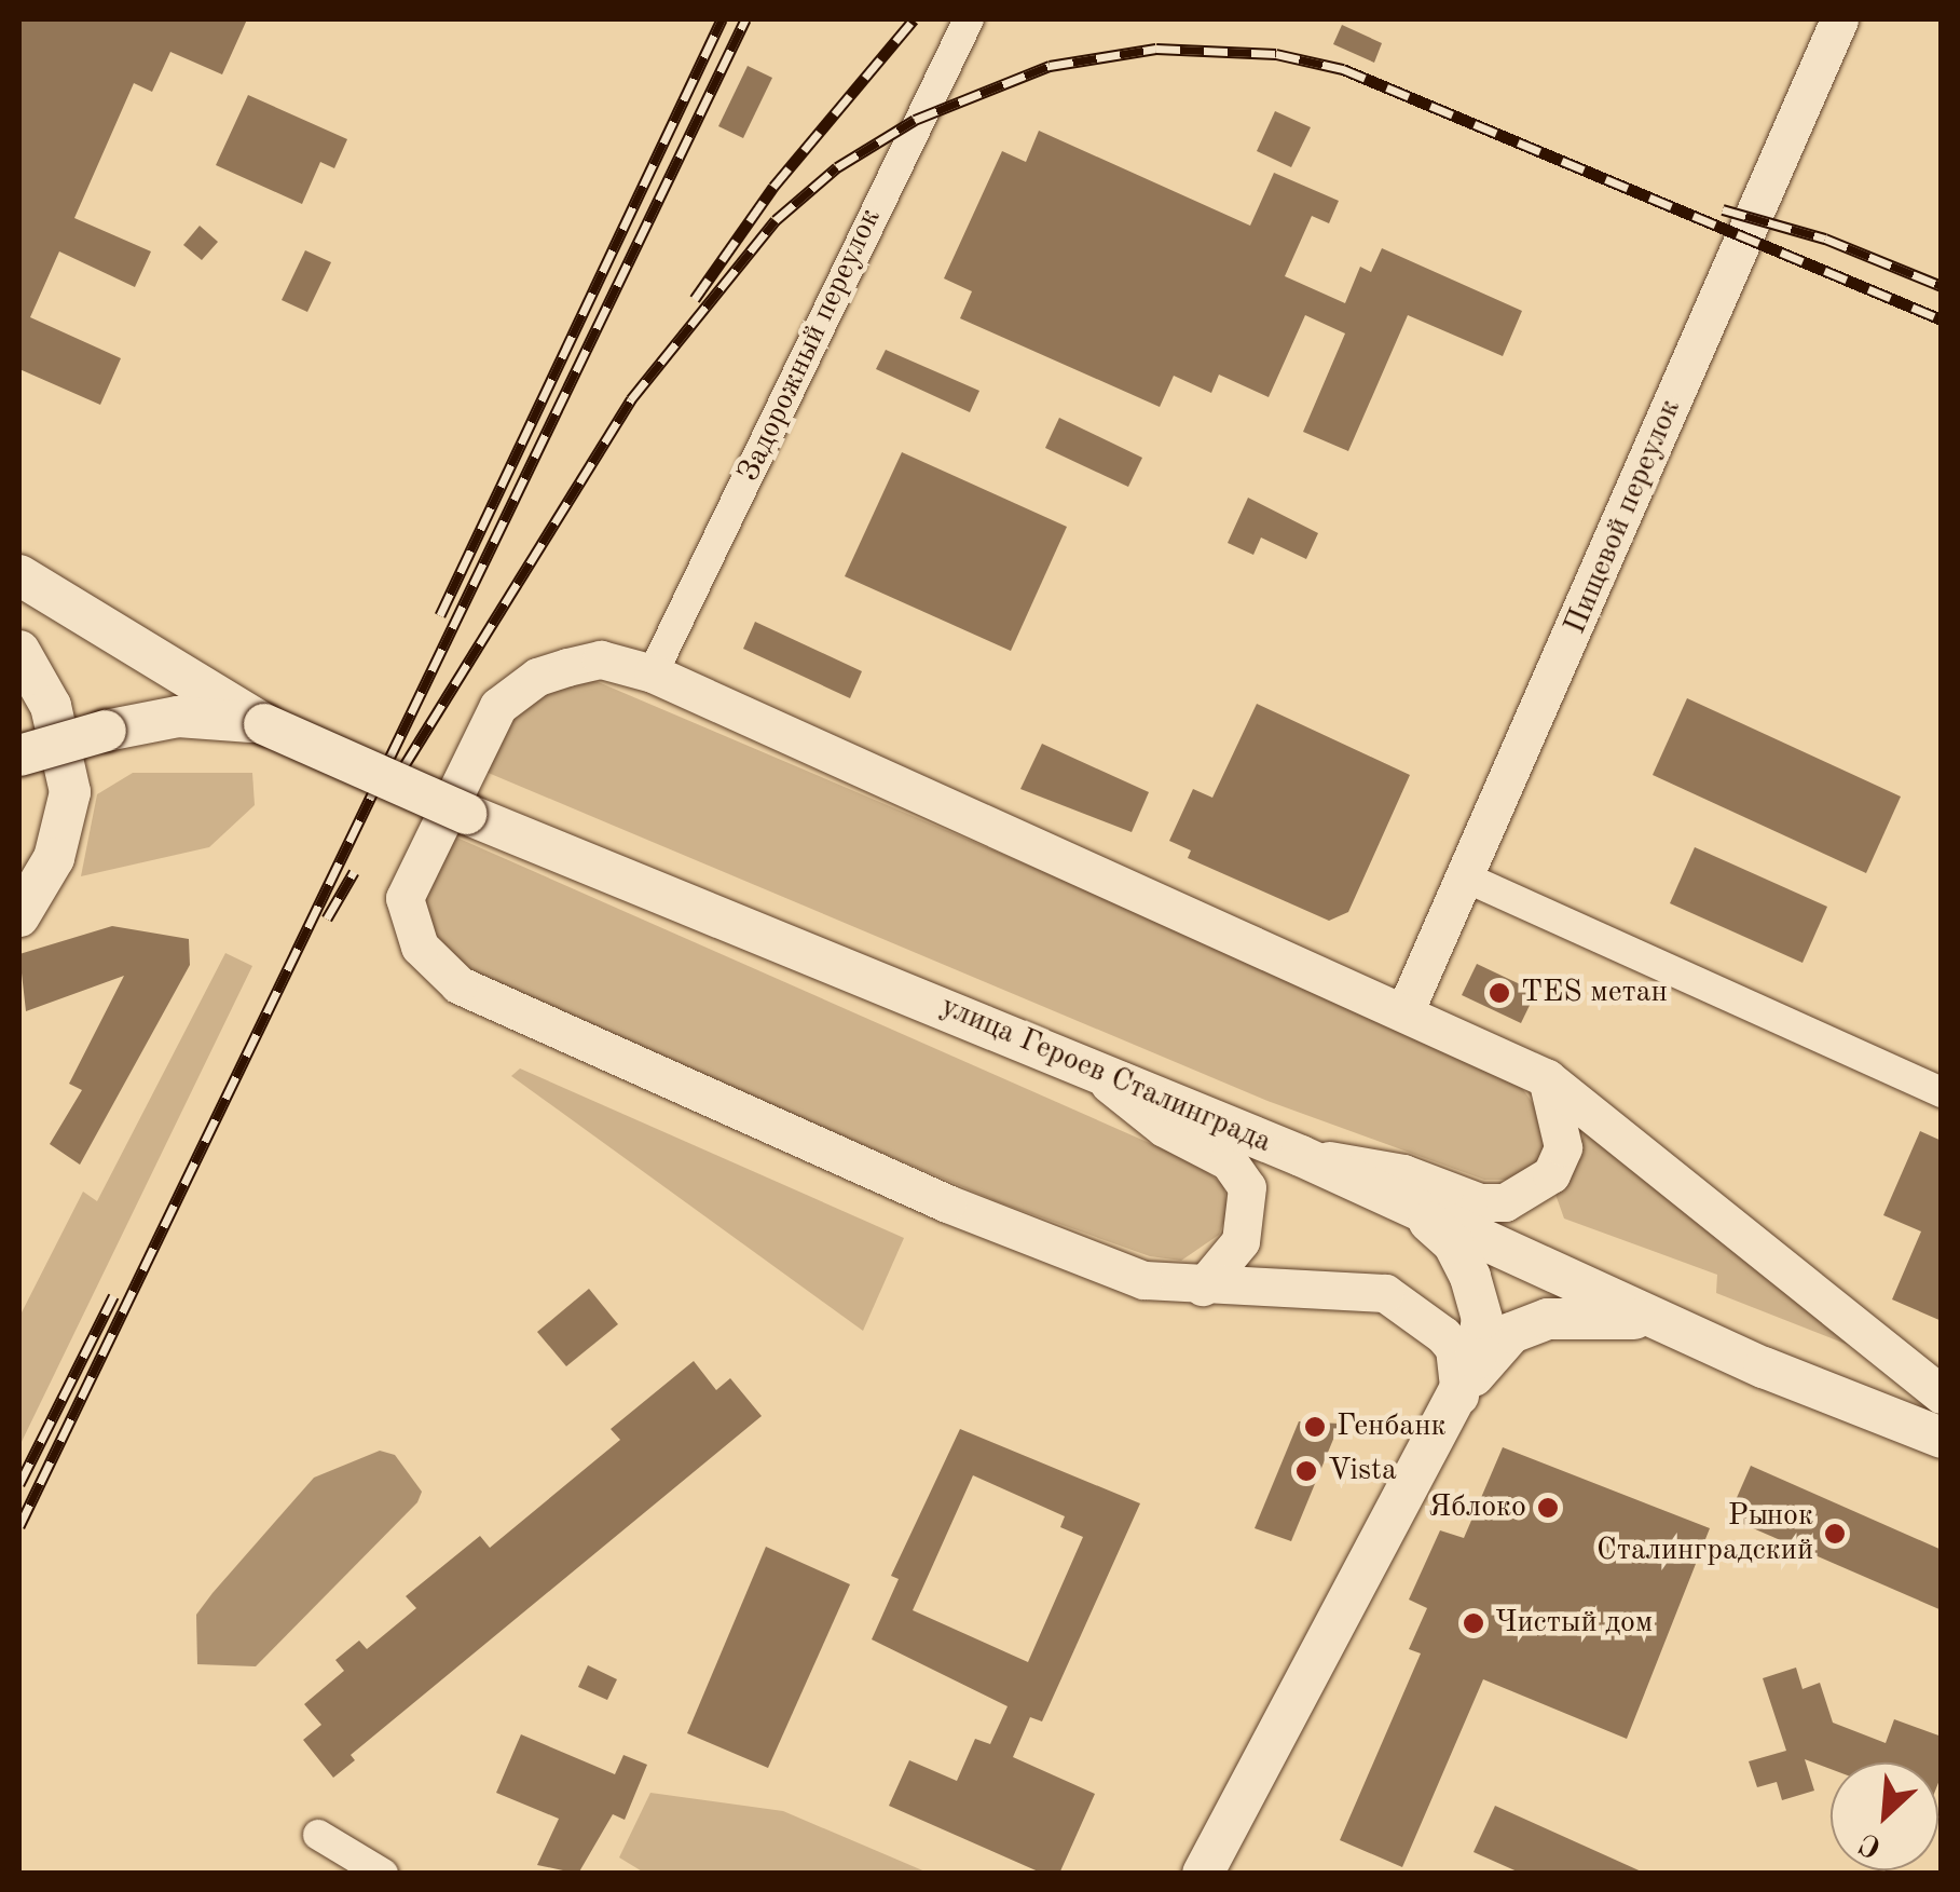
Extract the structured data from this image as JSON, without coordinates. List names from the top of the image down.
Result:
{
  "streets": {
    "main road": ["улица Героев Сталинграда"],
    "street": ["Задорожный переулок", "Пищевой переулок"]
  },
  "places": [
    "TES метан",
    "Генбанк",
    "Vista",
    "Яблоко",
    "Рынок Сталинградский",
    "Чистый дом"
  ],
  "north": "bottom left"
}
